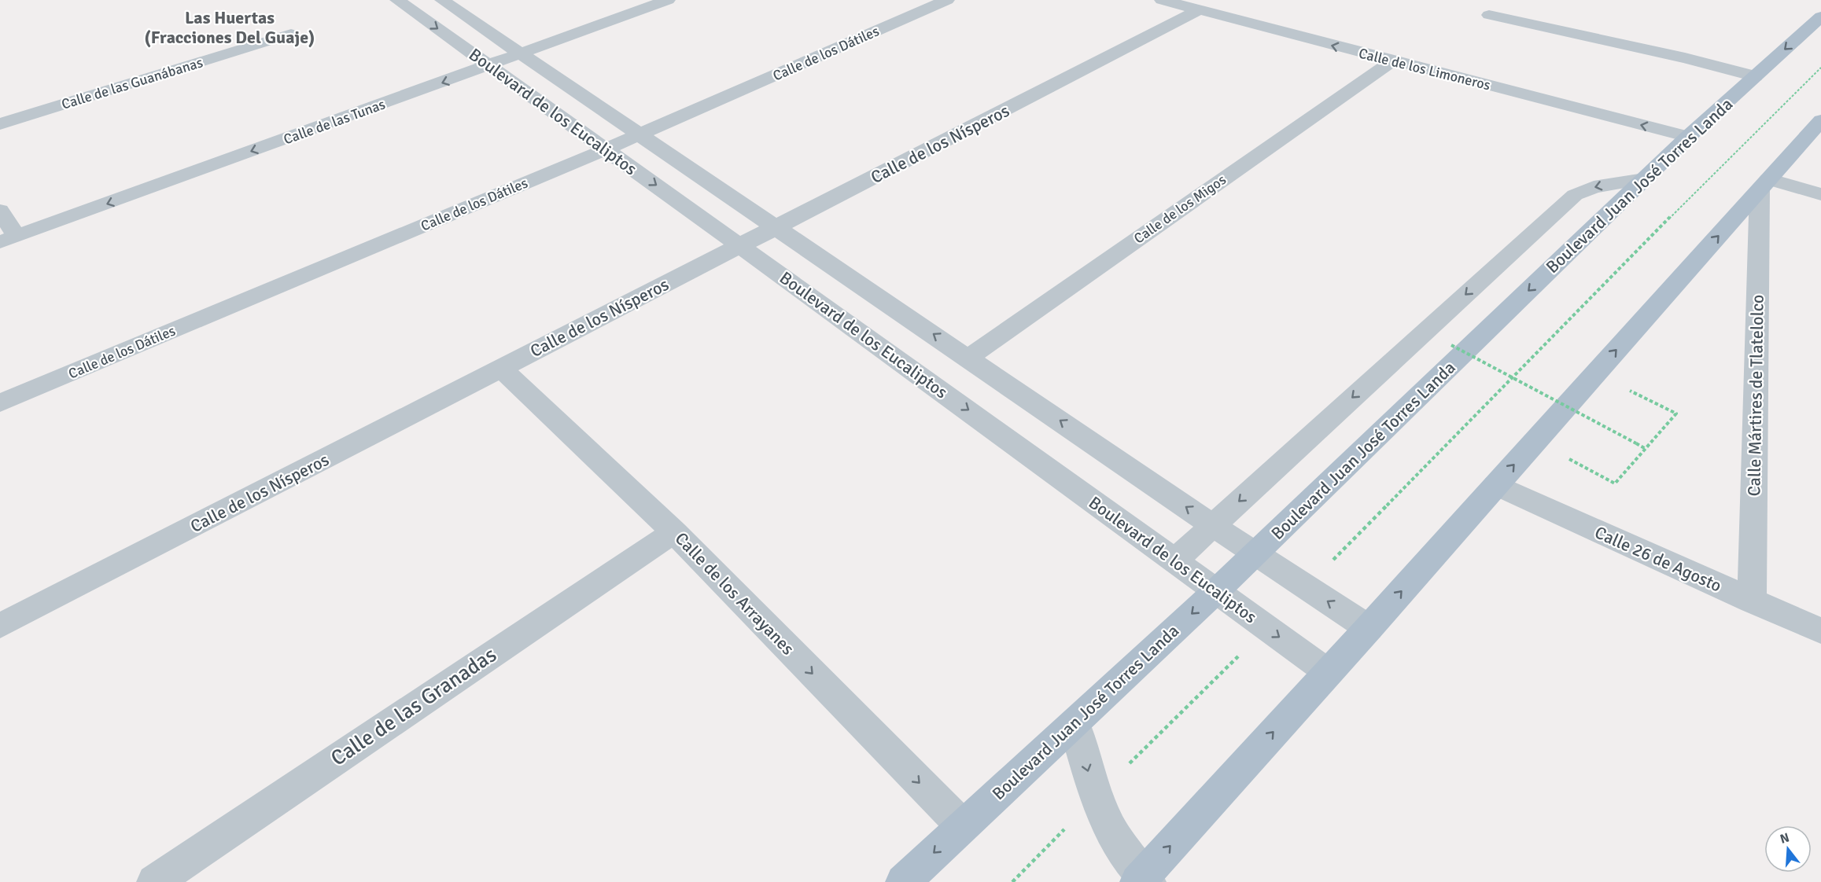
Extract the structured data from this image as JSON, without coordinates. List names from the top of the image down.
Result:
{
  "streets": {
    "main road": ["Boulevard Juan José Torres Landa"],
    "street": [
      "Calle de los Dátiles",
      "Calle de los Limoneros",
      "Calle de las Guanábanas",
      "Boulevard de los Eucaliptos",
      "Calle de las Tunas",
      "Calle de los Nísperos",
      "Calle de los Migos",
      "Calle Mártires de Tlatelolco",
      "Calle 26 de Agosto",
      "Calle de los Arrayanes",
      "Calle de las Granadas"
    ]
  },
  "crossings": [
    ["Calle de los Dátiles", "Boulevard de los Eucaliptos"],
    ["Calle de los Limoneros", "Calle de los Nísperos"],
    ["Calle de los Limoneros", "Boulevard Juan José Torres Landa"],
    ["Calle de los Limoneros", "Calle de los Migos"],
    ["Boulevard de los Eucaliptos", "Calle de las Tunas"],
    ["Boulevard de los Eucaliptos", "Calle de los Nísperos"],
    ["Boulevard de los Eucaliptos", "Boulevard Juan José Torres Landa"],
    ["Boulevard de los Eucaliptos", "Calle de los Migos"],
    ["Calle de los Nísperos", "Calle de los Arrayanes"],
    ["Boulevard Juan José Torres Landa", "Calle de los Arrayanes"],
    ["Calle Mártires de Tlatelolco", "Calle 26 de Agosto"],
    ["Calle de los Arrayanes", "Calle de las Granadas"]
  ],
  "one_way": ["Calle de las Tunas", "Calle de los Arrayanes"],
  "districts": ["Las Huertas (Fracciones Del Guaje)"],
  "north": "top"
}
